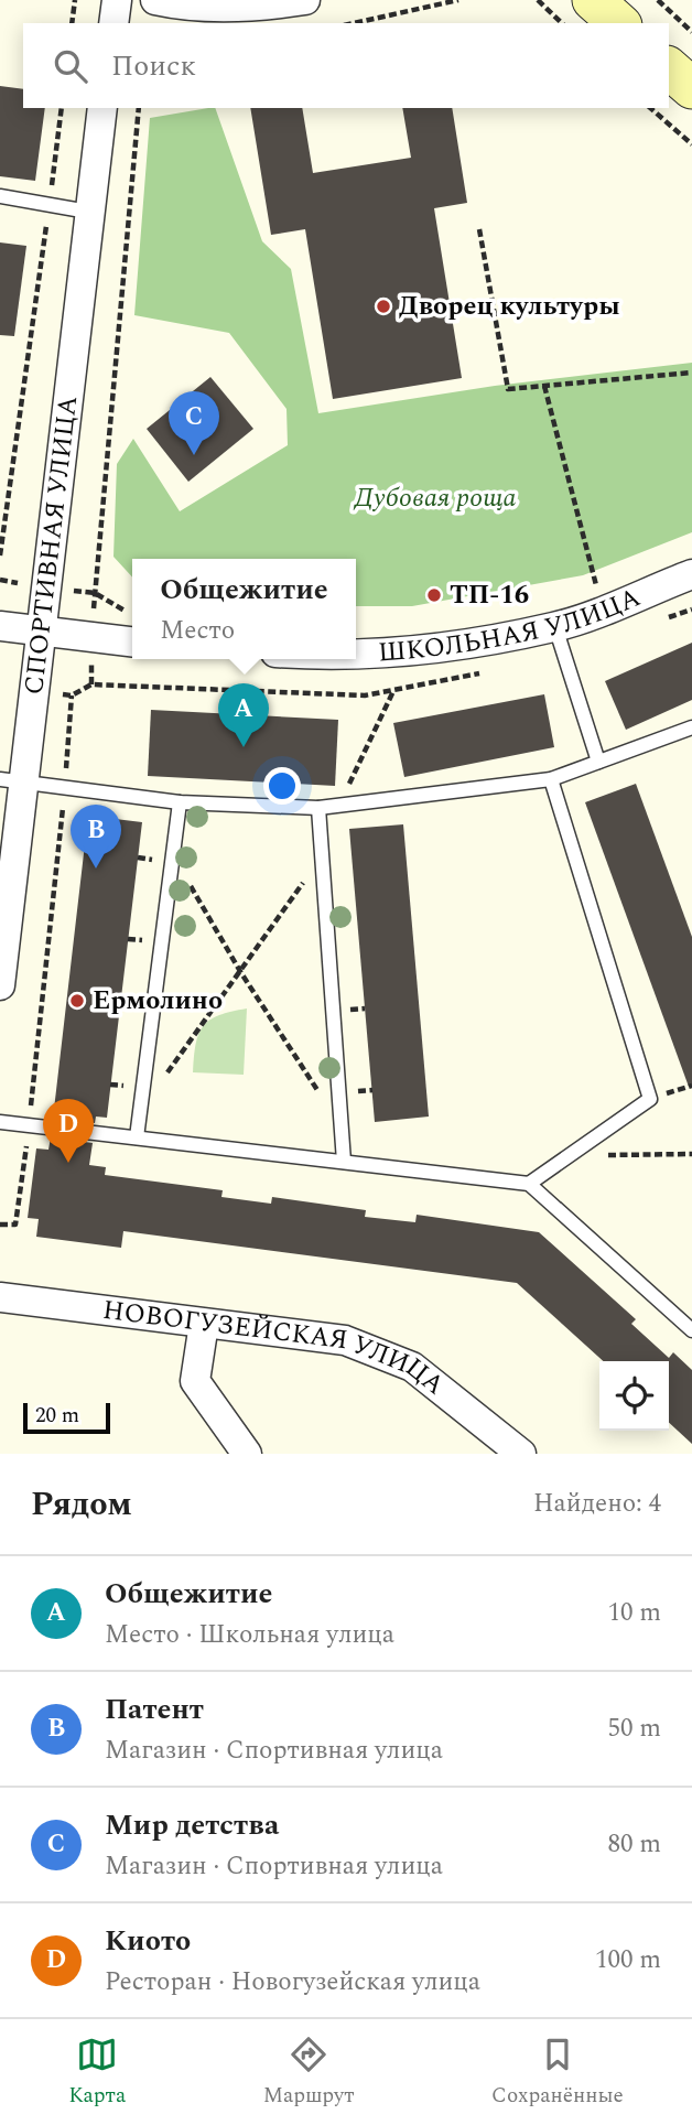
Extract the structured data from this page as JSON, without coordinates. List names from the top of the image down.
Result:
{
  "streets": {
    "street": ["СПОРТИВНАЯ УЛИЦА", "ШКОЛЬНАЯ УЛИЦА", "НОВОГУЗЕЙСКАЯ УЛИЦА"]
  },
  "parks": ["Дубовая роща"],
  "places": ["Дворец культуры", "ТП-16", "Ермолино"],
  "scale_bar": "20 m",
  "page": {
    "search": "Поиск",
    "pins": [
      "C",
      "A",
      "B",
      "D"
    ],
    "popup": ["Общежитие", "Место"],
    "scale": "20 m",
    "heading": ["Рядом", "Найдено: 4"],
    "list": [
      {
        "mark": "A",
        "name": "Общежитие",
        "note": "Место · Школьная улица",
        "value": "10 m"
      },
      {
        "mark": "B",
        "name": "Патент",
        "note": "Магазин · Спортивная улица",
        "value": "50 m"
      },
      {
        "mark": "C",
        "name": "Мир детства",
        "note": "Магазин · Спортивная улица",
        "value": "80 m"
      },
      {
        "mark": "D",
        "name": "Киото",
        "note": "Ресторан · Новогузейская улица",
        "value": "100 m"
      }
    ],
    "nav": ["Карта", "Маршрут", "Сохранённые"]
  }
}
